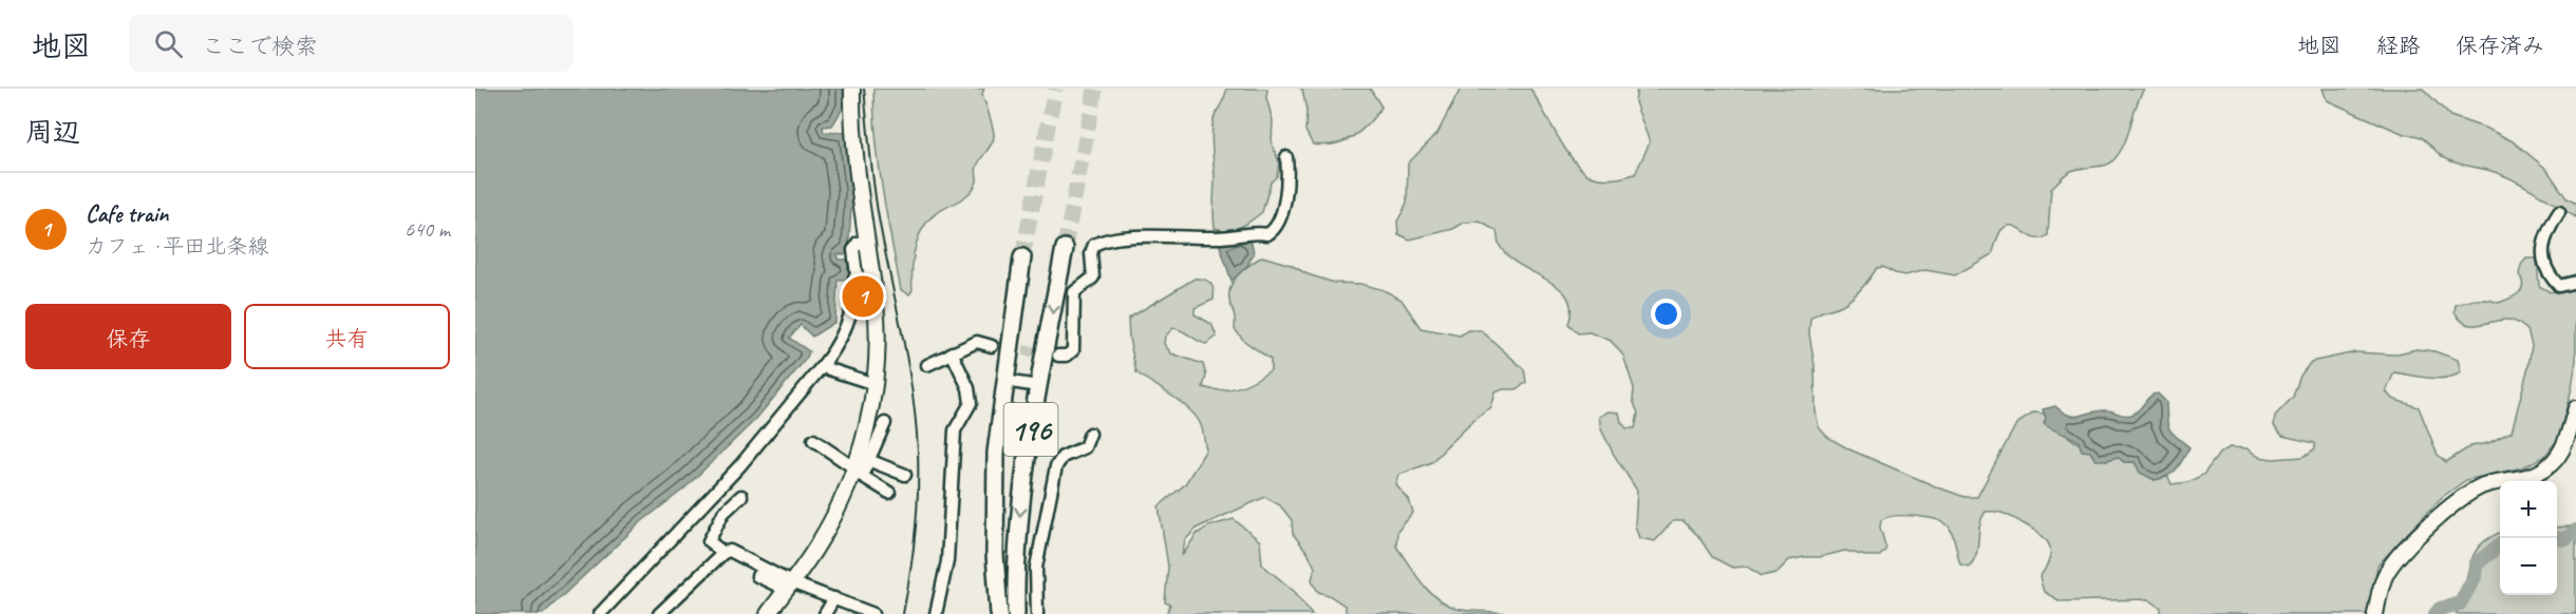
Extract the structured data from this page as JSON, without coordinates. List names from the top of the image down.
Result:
{
  "streets": {
    "highway": ["196"]
  },
  "page": {
    "header": "地図",
    "search": "ここで検索",
    "nav": ["地図", "経路", "保存済み"],
    "heading": "周辺",
    "list": [
      {
        "mark": "1",
        "name": "Cafe train",
        "note": "カフェ · 平田北条線",
        "value": "640 m"
      }
    ],
    "pins": "1",
    "buttons": ["保存", "共有"],
    "map_buttons": ["+", "−"]
  }
}
